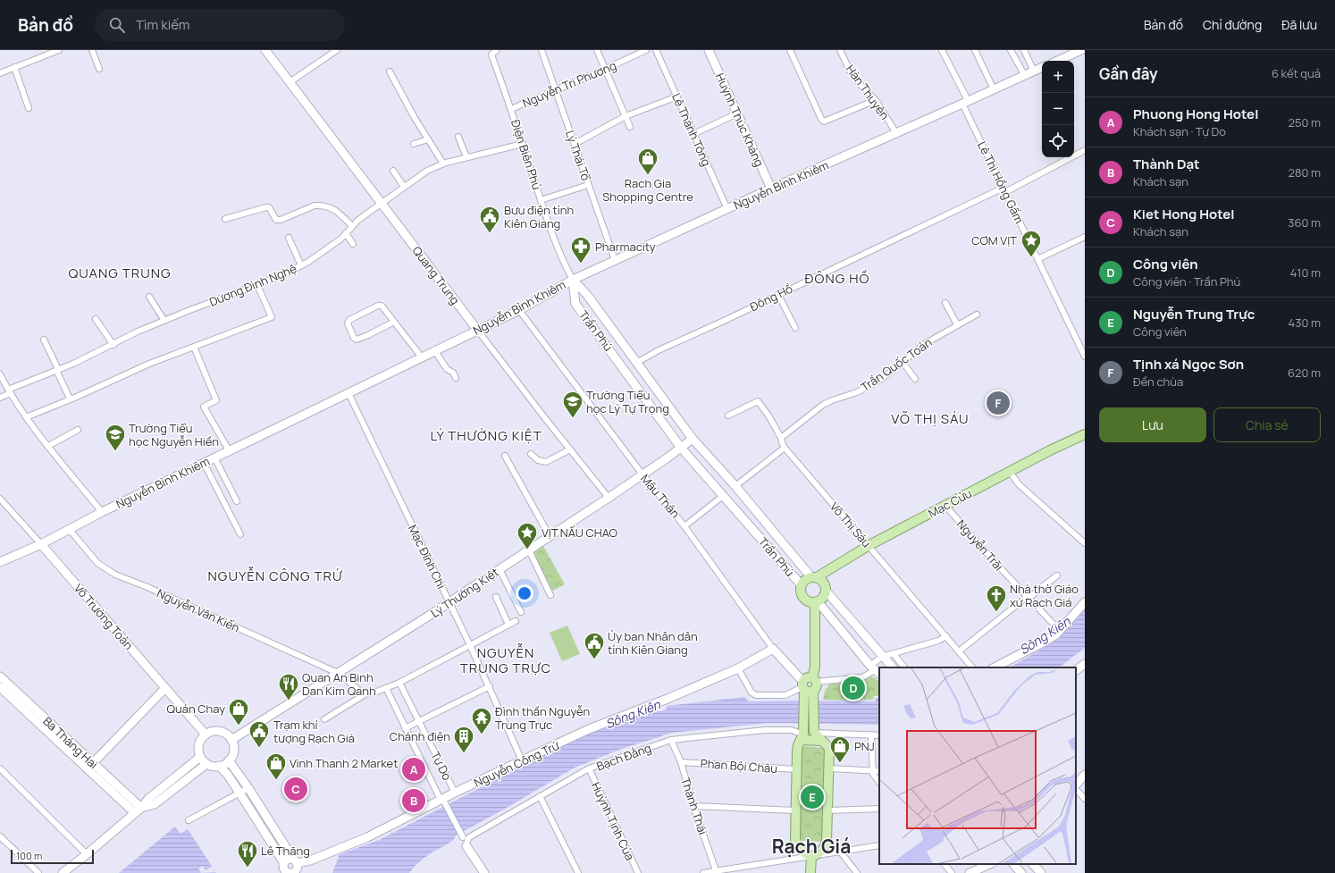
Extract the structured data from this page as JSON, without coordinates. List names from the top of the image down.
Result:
{
  "streets": {
    "main road": ["Trần Phú", "Mạc Cửu"],
    "street": [
      "Nguyễn Tri Phương",
      "Hàn Thuyên",
      "Huỳnh Thúc Kháng",
      "Lê Thánh Tông",
      "Điện Biên Phủ",
      "Lý Thái Tổ",
      "Lê Thị Hồng Gấm",
      "Nguyễn Bỉnh Khiêm",
      "Quang Trung",
      "Dương Đình Nghệ",
      "Đông Hồ",
      "Trần Quốc Toản",
      "Mậu Thân",
      "Võ Thị Sáu",
      "Nguyễn Trãi",
      "Mạc Đĩnh Chi",
      "Lý Thường Kiệt",
      "Nguyễn Văn Kiến",
      "Võ Trường Toản",
      "Ba Tháng Hai",
      "Bạch Đằng",
      "Nguyễn Công Trứ",
      "Tự Do",
      "Phan Bội Châu",
      "Thành Thái",
      "Huỳnh Tịnh Của"
    ]
  },
  "crossings": [
    ["Nguyễn Tri Phương", "Điện Biên Phủ"],
    ["Nguyễn Tri Phương", "Lý Thái Tổ"],
    ["Hàn Thuyên", "Nguyễn Bỉnh Khiêm"],
    ["Huỳnh Thúc Kháng", "Nguyễn Bỉnh Khiêm"],
    ["Lê Thánh Tông", "Nguyễn Bỉnh Khiêm"],
    ["Điện Biên Phủ", "Nguyễn Bỉnh Khiêm"],
    ["Điện Biên Phủ", "Dương Đình Nghệ"],
    ["Điện Biên Phủ", "Trần Phú"],
    ["Lý Thái Tổ", "Nguyễn Bỉnh Khiêm"],
    ["Lê Thị Hồng Gấm", "Nguyễn Bỉnh Khiêm"],
    ["Lê Thị Hồng Gấm", "Đông Hồ"],
    ["Nguyễn Bỉnh Khiêm", "Quang Trung"],
    ["Nguyễn Bỉnh Khiêm", "Trần Phú"],
    ["Nguyễn Bỉnh Khiêm", "Mậu Thân"],
    ["Nguyễn Bỉnh Khiêm", "Mạc Đĩnh Chi"],
    ["Nguyễn Bỉnh Khiêm", "Nguyễn Văn Kiến"],
    ["Nguyễn Bỉnh Khiêm", "Võ Trường Toản"],
    ["Quang Trung", "Dương Đình Nghệ"],
    ["Quang Trung", "Lý Thường Kiệt"],
    ["Đông Hồ", "Trần Phú"],
    ["Trần Phú", "Mạc Cửu"],
    ["Trần Phú", "Lý Thường Kiệt"],
    ["Trần Quốc Toản", "Võ Thị Sáu"],
    ["Mậu Thân", "Lý Thường Kiệt"],
    ["Mậu Thân", "Nguyễn Công Trứ"],
    ["Mạc Cửu", "Võ Thị Sáu"],
    ["Mạc Cửu", "Nguyễn Trãi"],
    ["Mạc Đĩnh Chi", "Lý Thường Kiệt"],
    ["Mạc Đĩnh Chi", "Nguyễn Công Trứ"],
    ["Lý Thường Kiệt", "Nguyễn Văn Kiến"],
    ["Lý Thường Kiệt", "Võ Trường Toản"],
    ["Bạch Đằng", "Thành Thái"],
    ["Bạch Đằng", "Huỳnh Tịnh Của"],
    ["Nguyễn Công Trứ", "Tự Do"],
    ["Phan Bội Châu", "Thành Thái"]
  ],
  "districts": [
    "QUANG TRUNG",
    "ĐÔNG HỒ",
    "VÕ THỊ SÁU",
    "LÝ THƯỜNG KIỆT",
    "NGUYỄN CÔNG TRỨ",
    "NGUYỄN TRUNG TRỰC",
    "Rạch Giá"
  ],
  "water": ["Sông Kiên"],
  "places": {
    "shop": [
      "Rach Gia Shopping Centre",
      "Quán Chay",
      "PNJ",
      "Vinh Thanh 2 Market"
    ],
    "public building": ["Bưu điện tỉnh Kiên Giang", "Ủy ban Nhân dân tỉnh Kiên Giang", "Trạm khí tượng Rạch Giá"],
    "place": ["CƠM VỊT", "VỊT NẤU CHAO"],
    "pharmacy": ["Pharmacity"],
    "school or university": ["Trường Tiểu học Lý Tự Trọng", "Trường Tiểu học Nguyễn Hiền"],
    "church": ["Nhà thờ Giáo xứ Rạch Giá"],
    "restaurant": ["Quan An Binh Dan Kim Qanh", "Lê Thāng"],
    "temple": ["Đình thần Nguyễn Trung Trực"],
    "building": ["Chánh điện"]
  },
  "scale_bar": "100 m",
  "page": {
    "header": "Bản đồ",
    "search": "Tìm kiếm",
    "nav": ["Bản đồ", "Chỉ đường", "Đã lưu"],
    "heading": ["Gần đây", "6 kết quả"],
    "map_buttons": ["+", "−"],
    "list": [
      {
        "mark": "A",
        "name": "Phuong Hong Hotel",
        "note": "Khách sạn · Tự Do",
        "value": "250 m"
      },
      {
        "mark": "B",
        "name": "Thành Dạt",
        "note": "Khách sạn",
        "value": "280 m"
      },
      {
        "mark": "C",
        "name": "Kiet Hong Hotel",
        "note": "Khách sạn",
        "value": "360 m"
      },
      {
        "mark": "D",
        "name": "Công viên",
        "note": "Công viên · Trần Phú",
        "value": "410 m"
      },
      {
        "mark": "E",
        "name": "Nguyễn Trung Trực",
        "note": "Công viên",
        "value": "430 m"
      },
      {
        "mark": "F",
        "name": "Tịnh xá Ngọc Sơn",
        "note": "Đền chùa",
        "value": "620 m"
      }
    ],
    "pins": [
      "F",
      "D",
      "A",
      "C",
      "E",
      "B"
    ],
    "buttons": ["Lưu", "Chia sẻ"],
    "scale": "100 m"
  }
}
